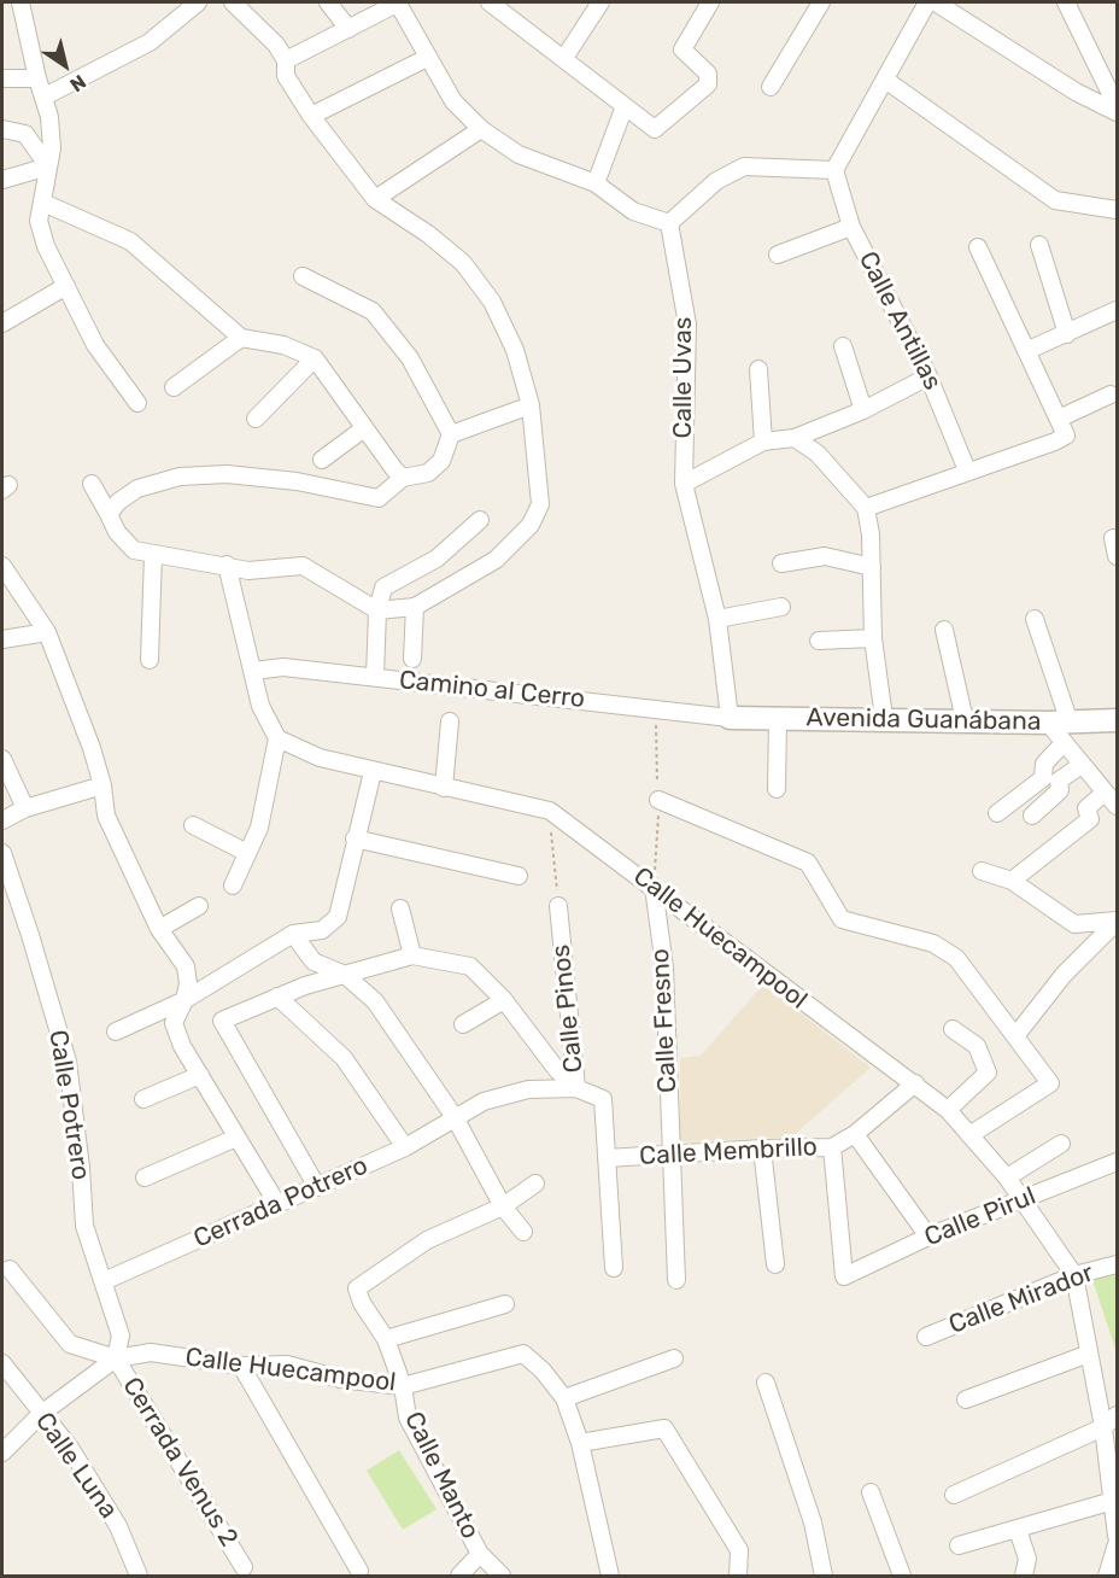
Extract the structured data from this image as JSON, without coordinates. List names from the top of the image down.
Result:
{
  "streets": {
    "street": [
      "Calle Antillas",
      "Calle Uvas",
      "Camino al Cerro",
      "Avenida Guanábana",
      "Calle Huecampool",
      "Calle Pinos",
      "Calle Fresno",
      "Calle Potrero",
      "Calle Membrillo",
      "Cerrada Potrero",
      "Calle Pirul",
      "Calle Mirador",
      "Cerrada Venus 2",
      "Calle Luna",
      "Calle Manto"
    ]
  },
  "crossings": [
    ["Calle Uvas", "Camino al Cerro"],
    ["Calle Uvas", "Avenida Guanábana"],
    ["Camino al Cerro", "Avenida Guanábana"],
    ["Calle Huecampool", "Calle Fresno"],
    ["Calle Huecampool", "Calle Potrero"],
    ["Calle Huecampool", "Calle Membrillo"],
    ["Calle Huecampool", "Calle Pirul"],
    ["Calle Huecampool", "Calle Mirador"],
    ["Calle Huecampool", "Cerrada Venus 2"],
    ["Calle Huecampool", "Calle Luna"],
    ["Calle Huecampool", "Calle Manto"],
    ["Calle Pinos", "Calle Membrillo"],
    ["Calle Pinos", "Cerrada Potrero"],
    ["Calle Fresno", "Calle Membrillo"],
    ["Calle Potrero", "Cerrada Potrero"],
    ["Calle Potrero", "Cerrada Venus 2"],
    ["Calle Membrillo", "Calle Pirul"]
  ],
  "north": "bottom right"
}
